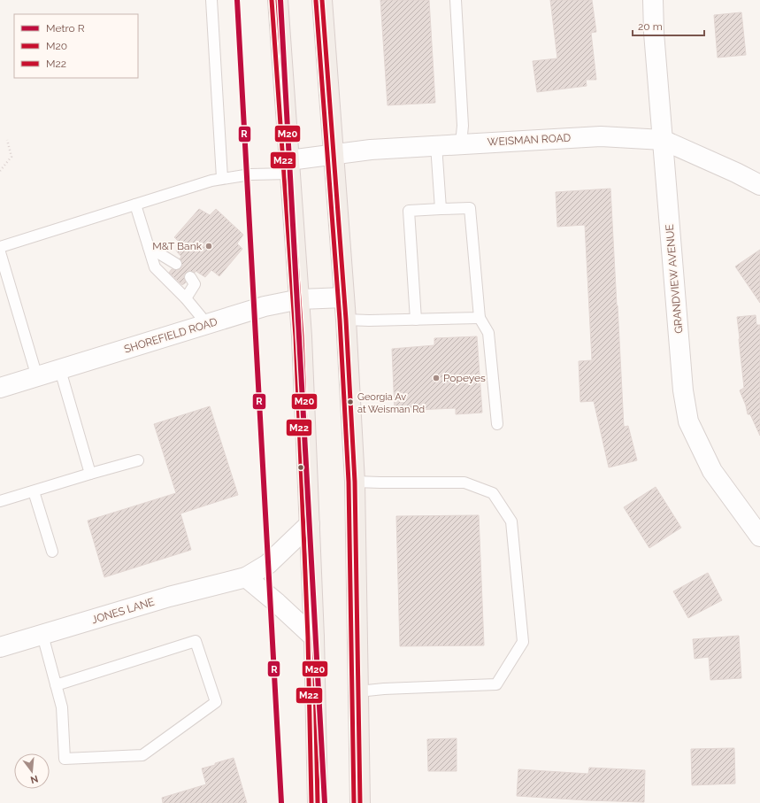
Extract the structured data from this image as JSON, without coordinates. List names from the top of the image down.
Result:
{
  "streets": {
    "street": [
      "WEISMAN ROAD",
      "GRANDVIEW AVENUE",
      "SHOREFIELD ROAD",
      "JONES LANE"
    ]
  },
  "crossings": [
    ["WEISMAN ROAD", "GRANDVIEW AVENUE"]
  ],
  "places": ["M&T Bank", "Popeyes", "Georgia Av at Weisman Rd"],
  "lines": ["metro line R", "transit line M20", "transit line M22"],
  "legend": ["Metro R", "M20", "M22"],
  "scale_bar": "20 m",
  "north": "bottom"
}
